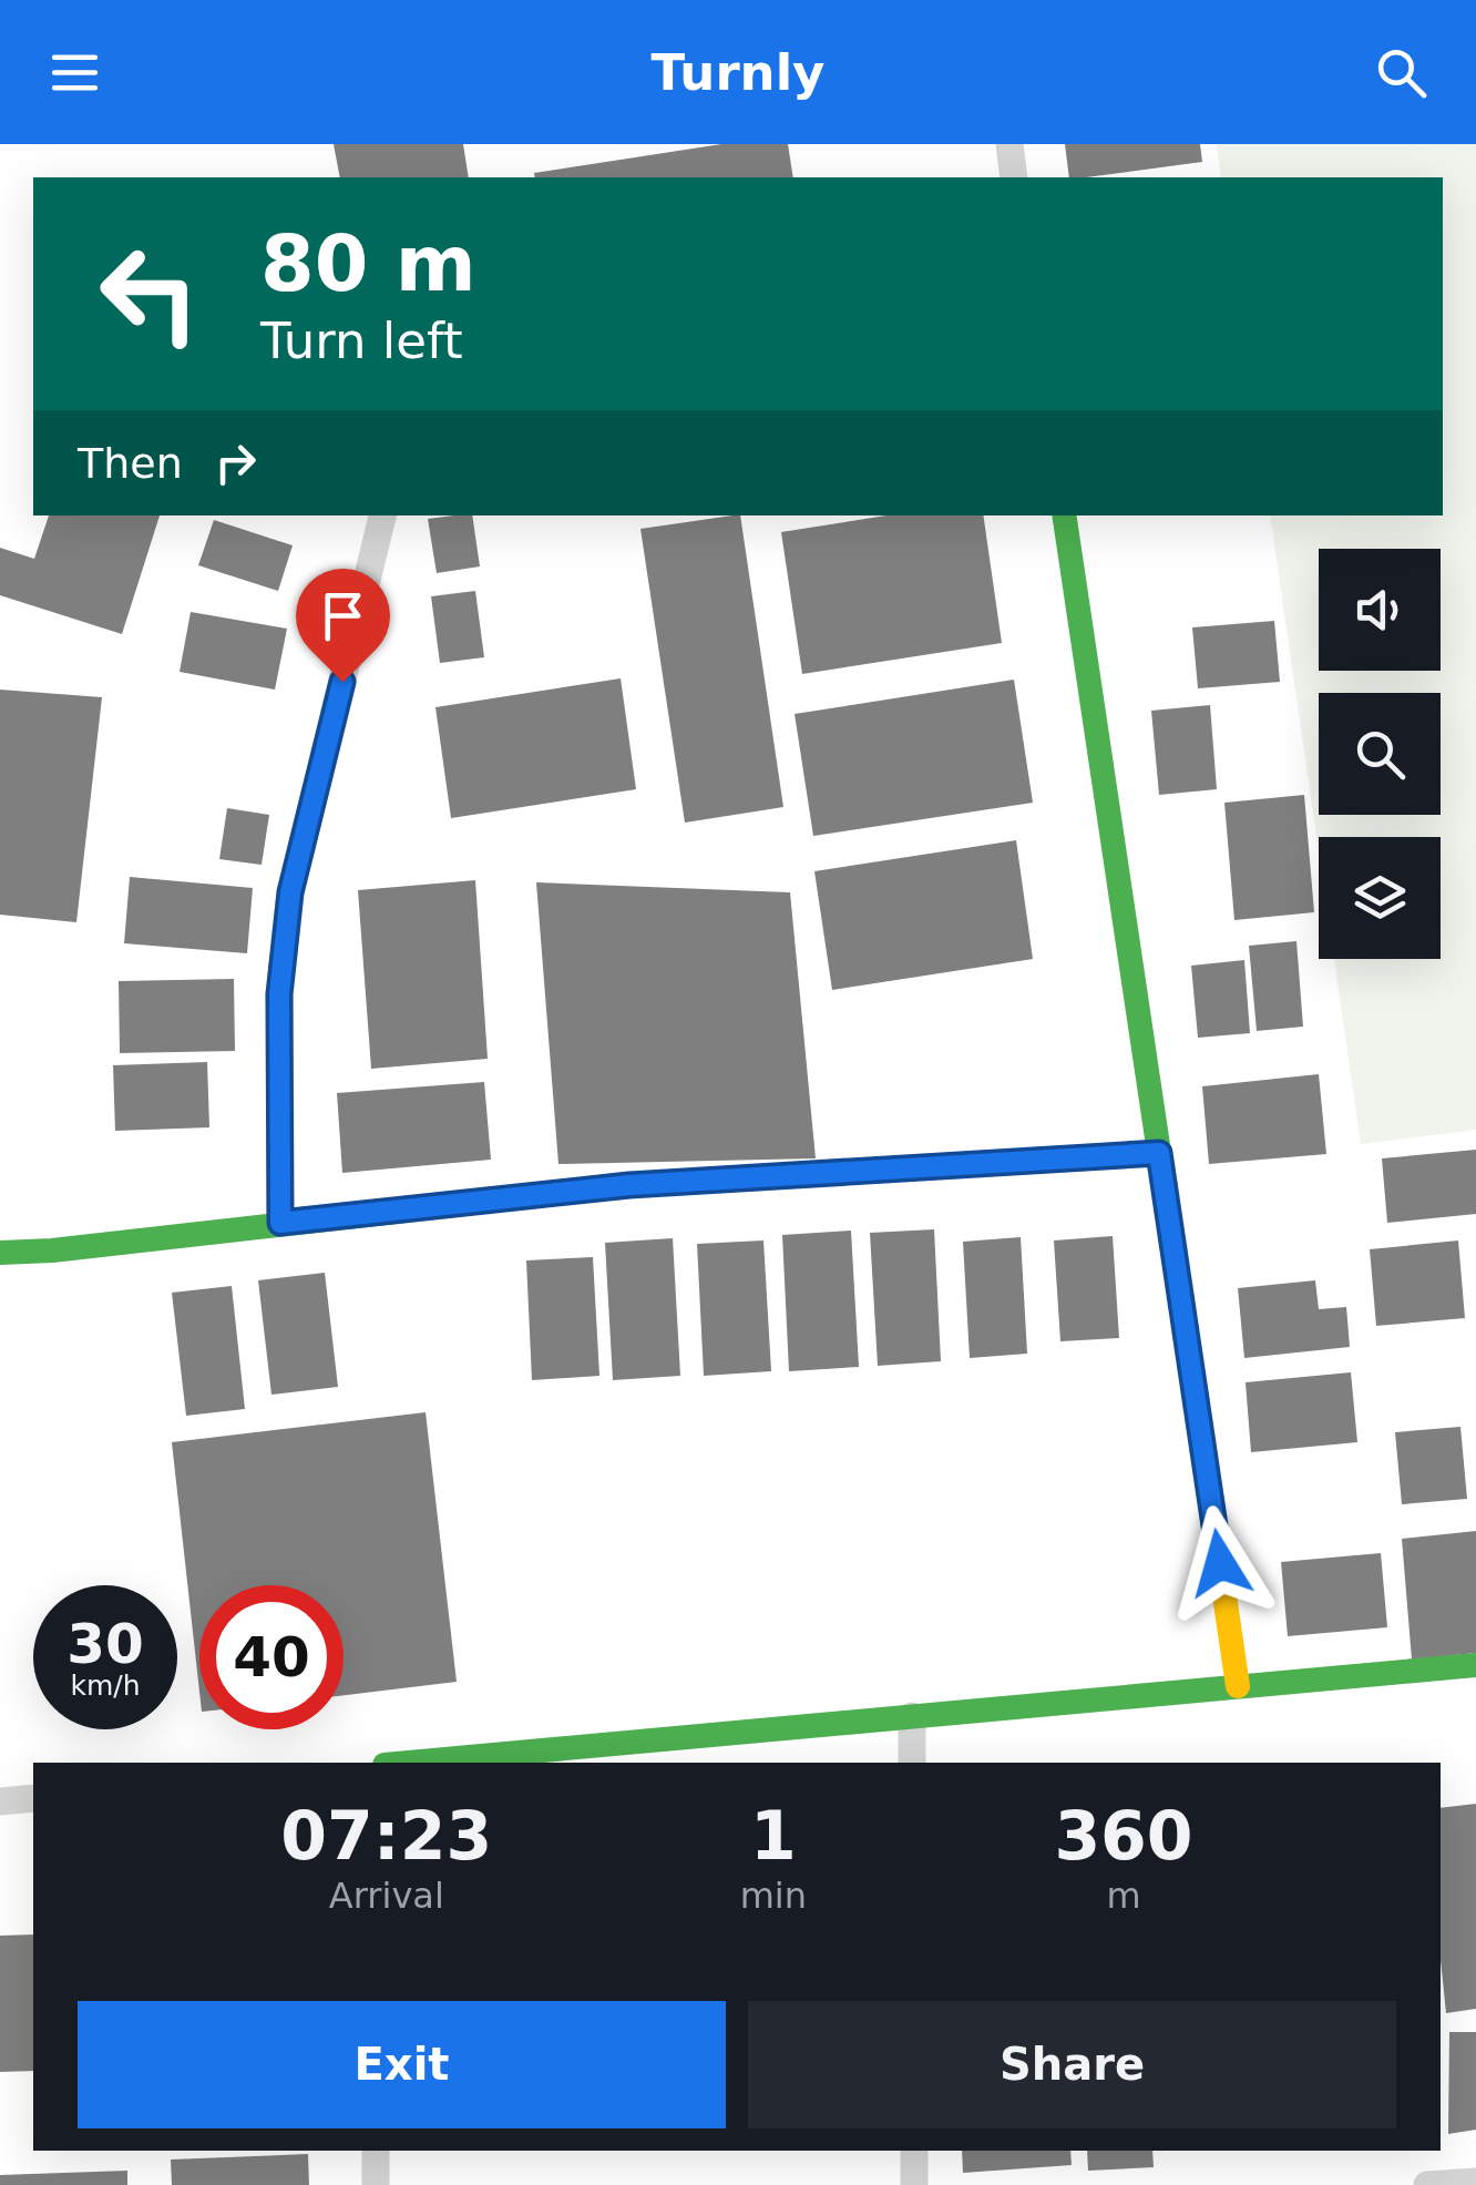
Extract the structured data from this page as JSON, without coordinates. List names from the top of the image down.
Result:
{
  "page": {
    "header": "Turnly",
    "turn": ["80 m", "Turn left"],
    "then": "Then",
    "speed": "30 km/h",
    "limit": "40",
    "eta": [
      "07:23",
      "Arrival",
      "1",
      "min",
      "360",
      "m"
    ],
    "buttons": ["Exit", "Share"]
  }
}
